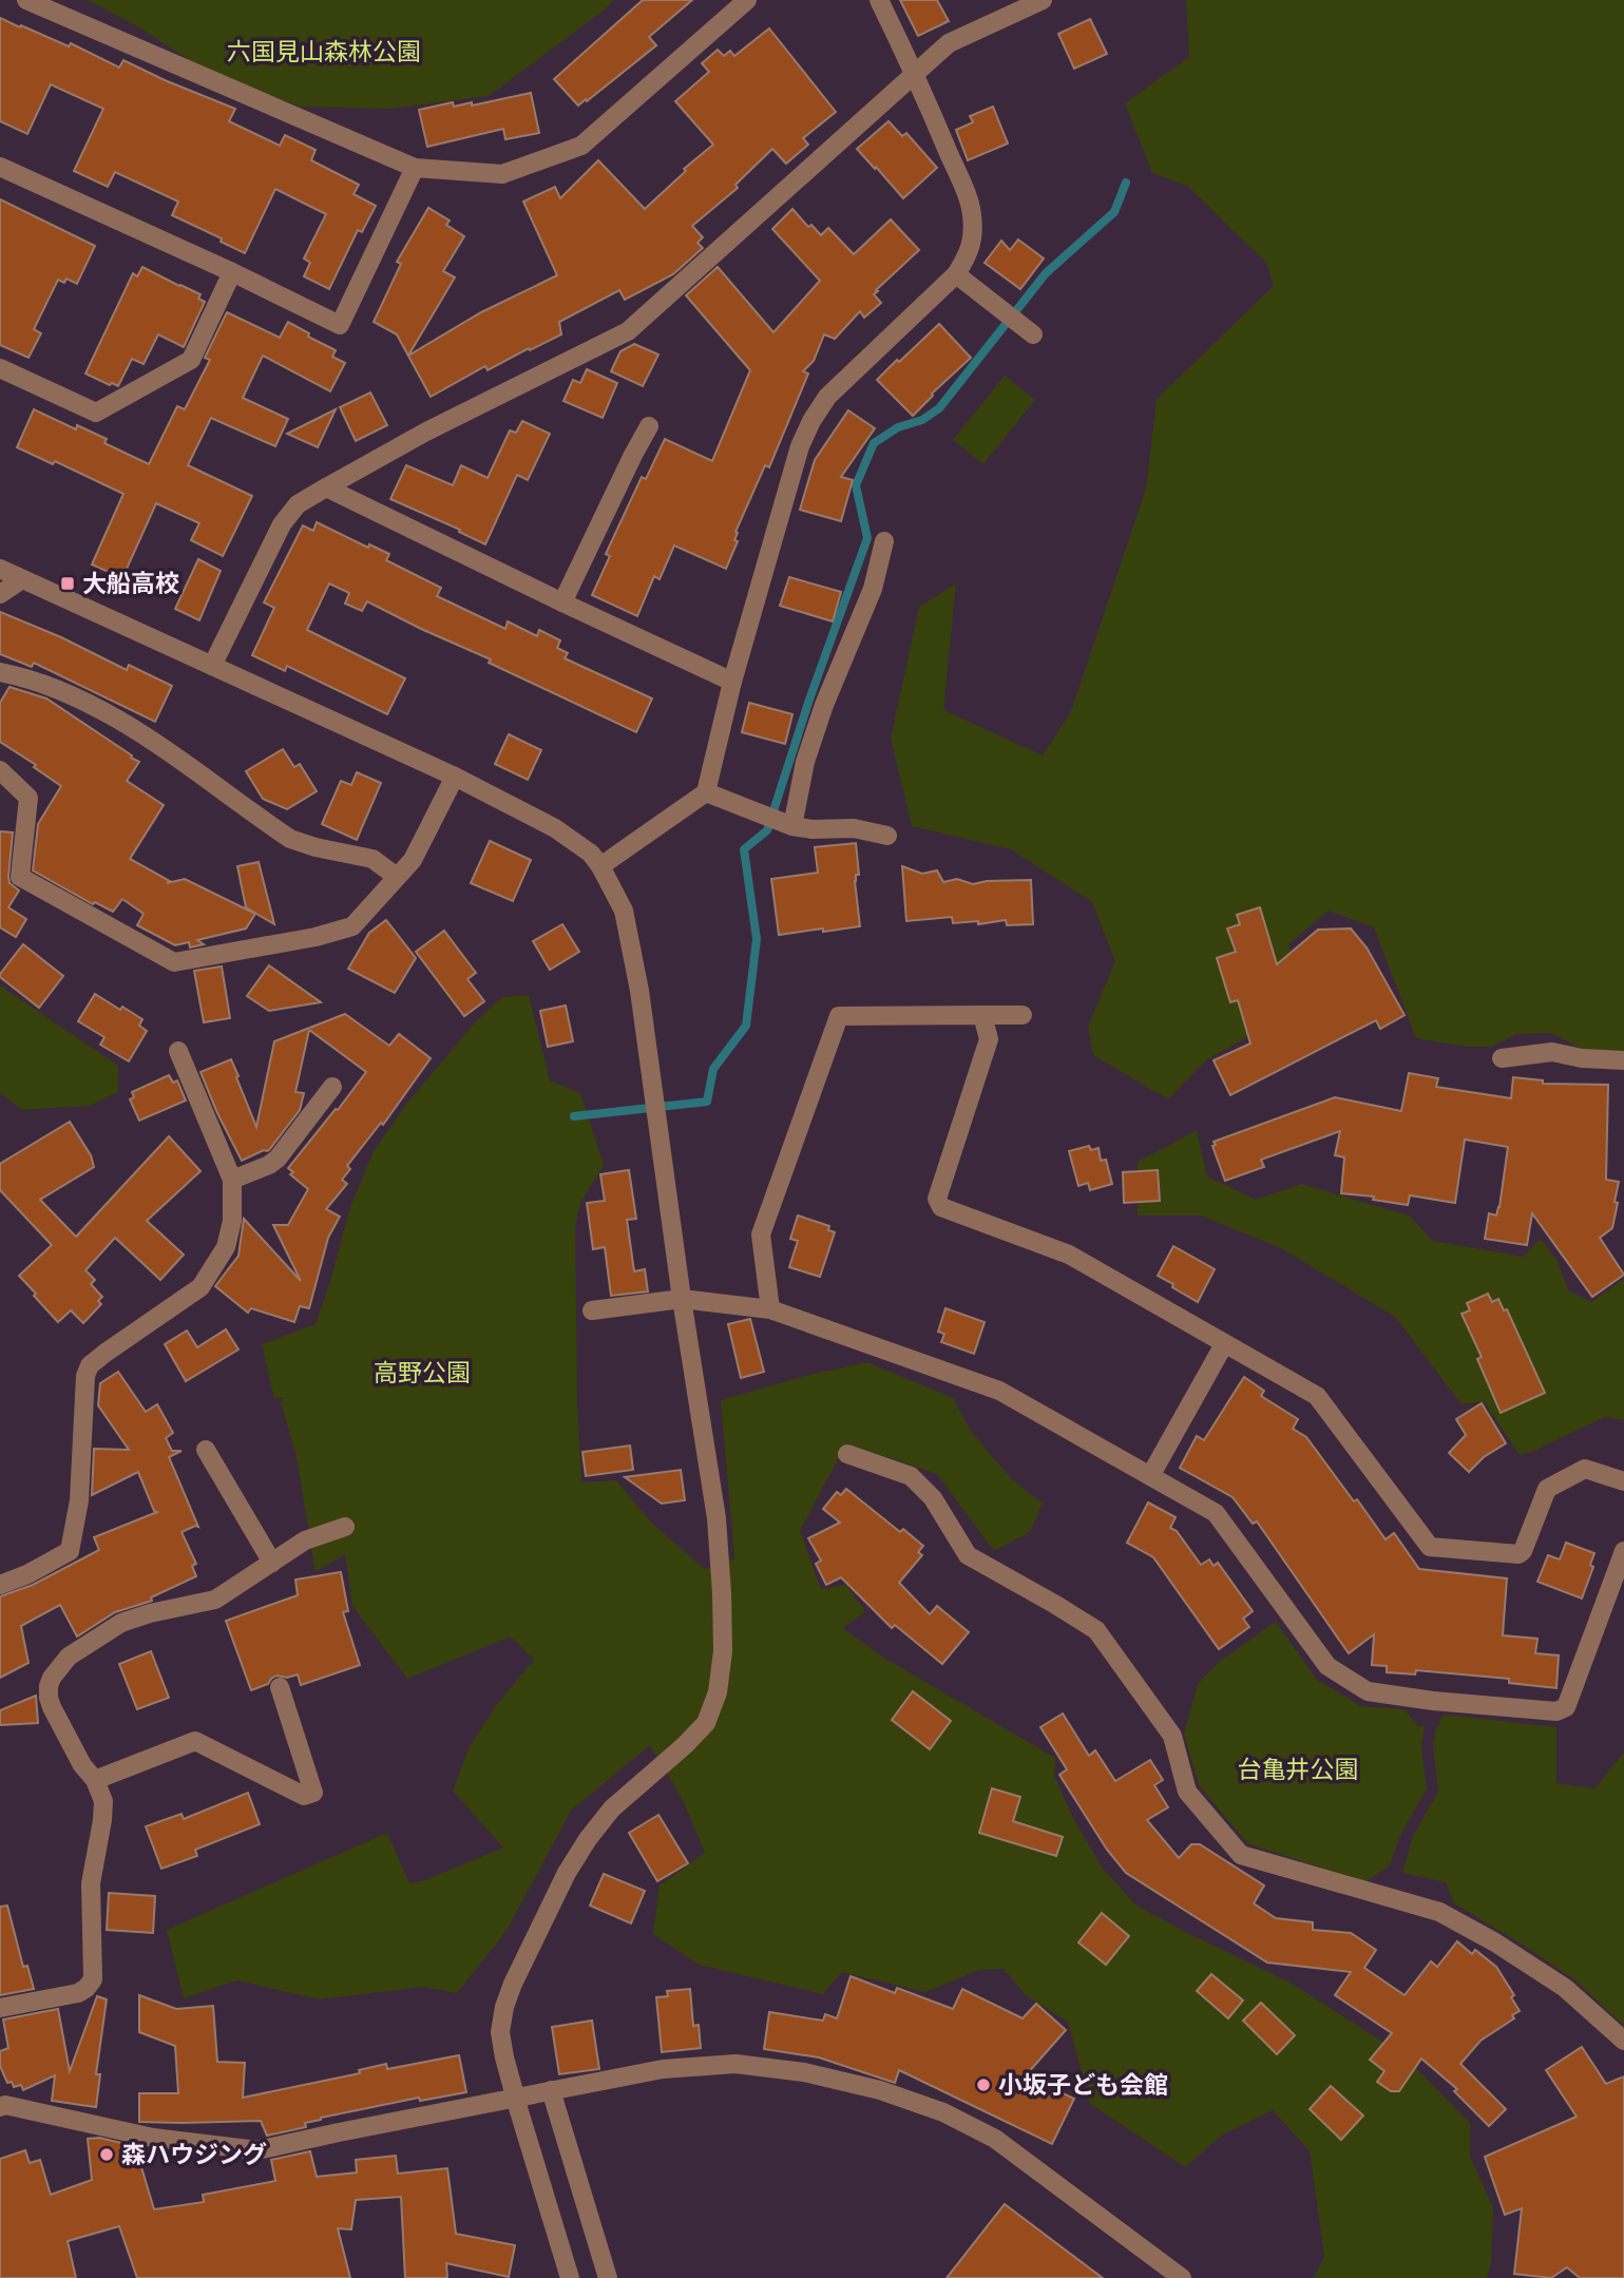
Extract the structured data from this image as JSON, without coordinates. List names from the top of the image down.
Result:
{
  "parks": ["六国見山森林公園", "高野公園", "台亀井公園"],
  "places": {
    "transit": ["大船高校"],
    "other": ["小坂子ども会館", "森ハウジング"]
  }
}
